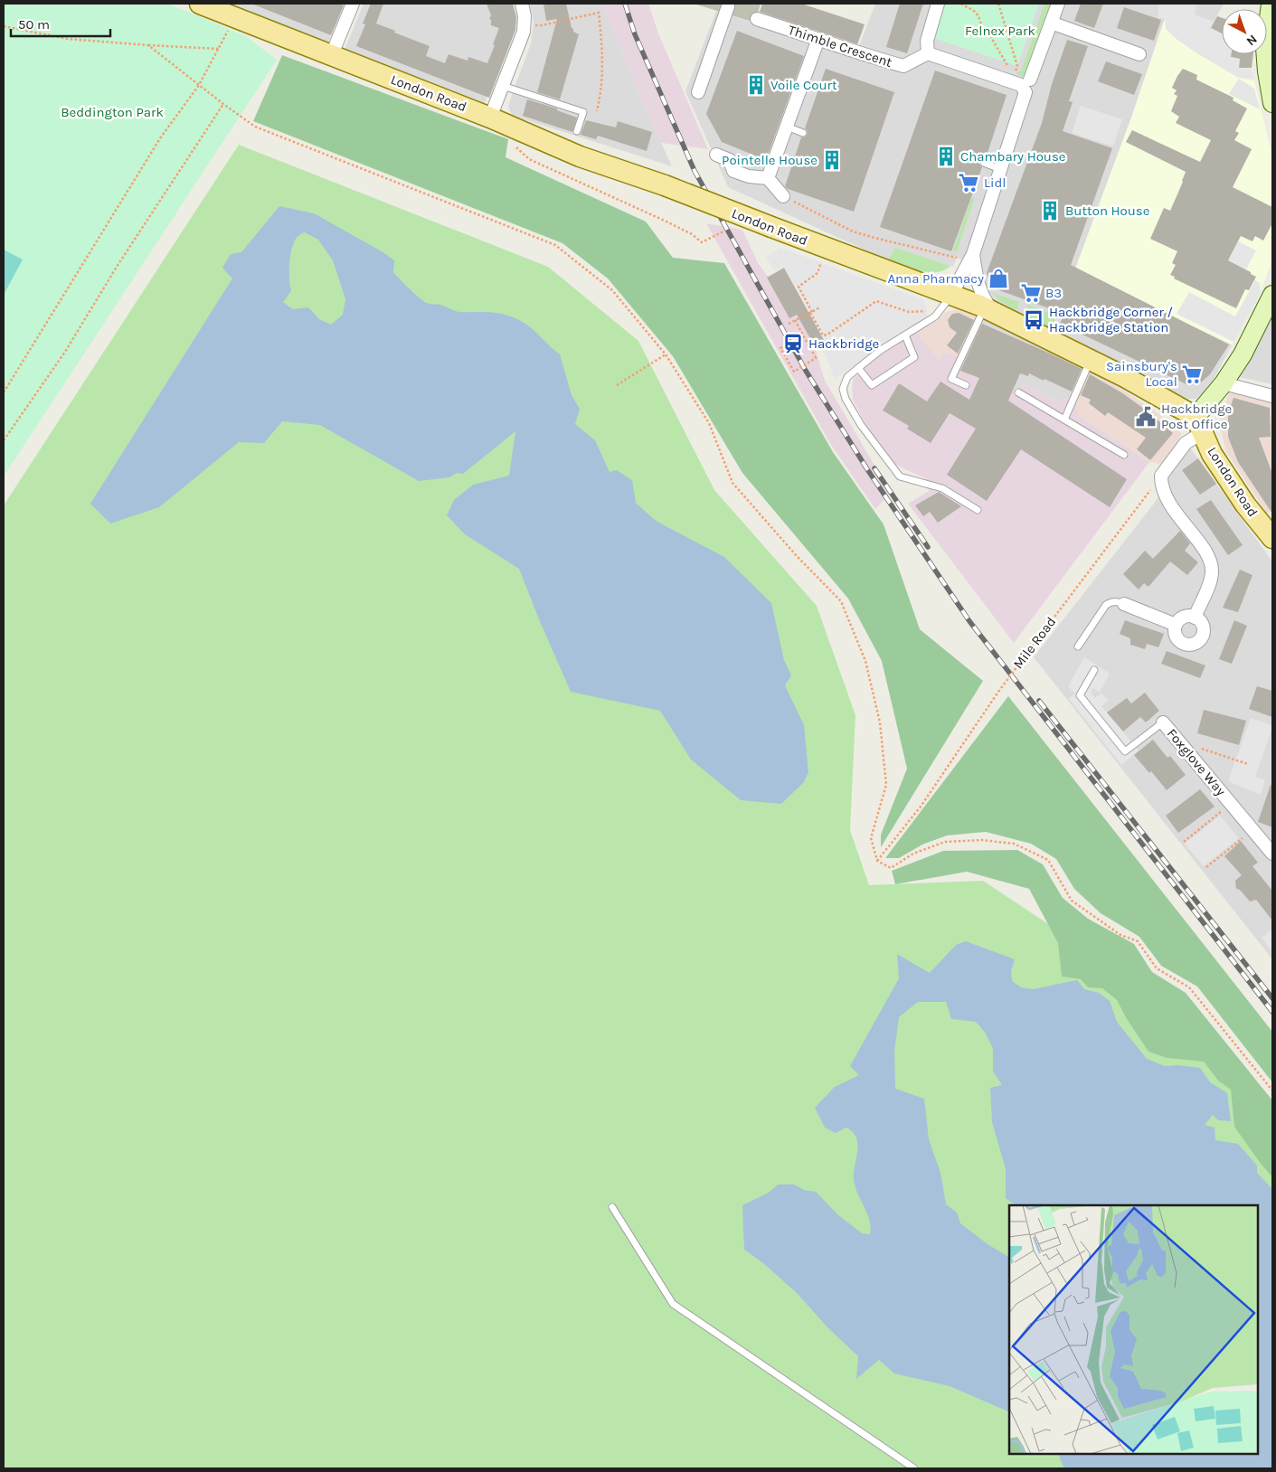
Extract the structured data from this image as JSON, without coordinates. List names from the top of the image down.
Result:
{
  "streets": {
    "main road": ["London Road"],
    "street": ["Thimble Crescent", "Foxglove Way"],
    "path": ["Mile Road"]
  },
  "parks": ["Felnex Park", "Beddington Park"],
  "places": {
    "building": [
      "Voile Court",
      "Chambary House",
      "Pointelle House",
      "Button House"
    ],
    "supermarket": ["Lidl", "B3", "Sainsbury's Local"],
    "shop": ["Anna Pharmacy"],
    "bus stop": ["Hackbridge Corner / Hackbridge Station"],
    "station": ["Hackbridge"],
    "public building": ["Hackbridge Post Office"]
  },
  "scale_bar": "50 m",
  "north": "bottom right"
}
